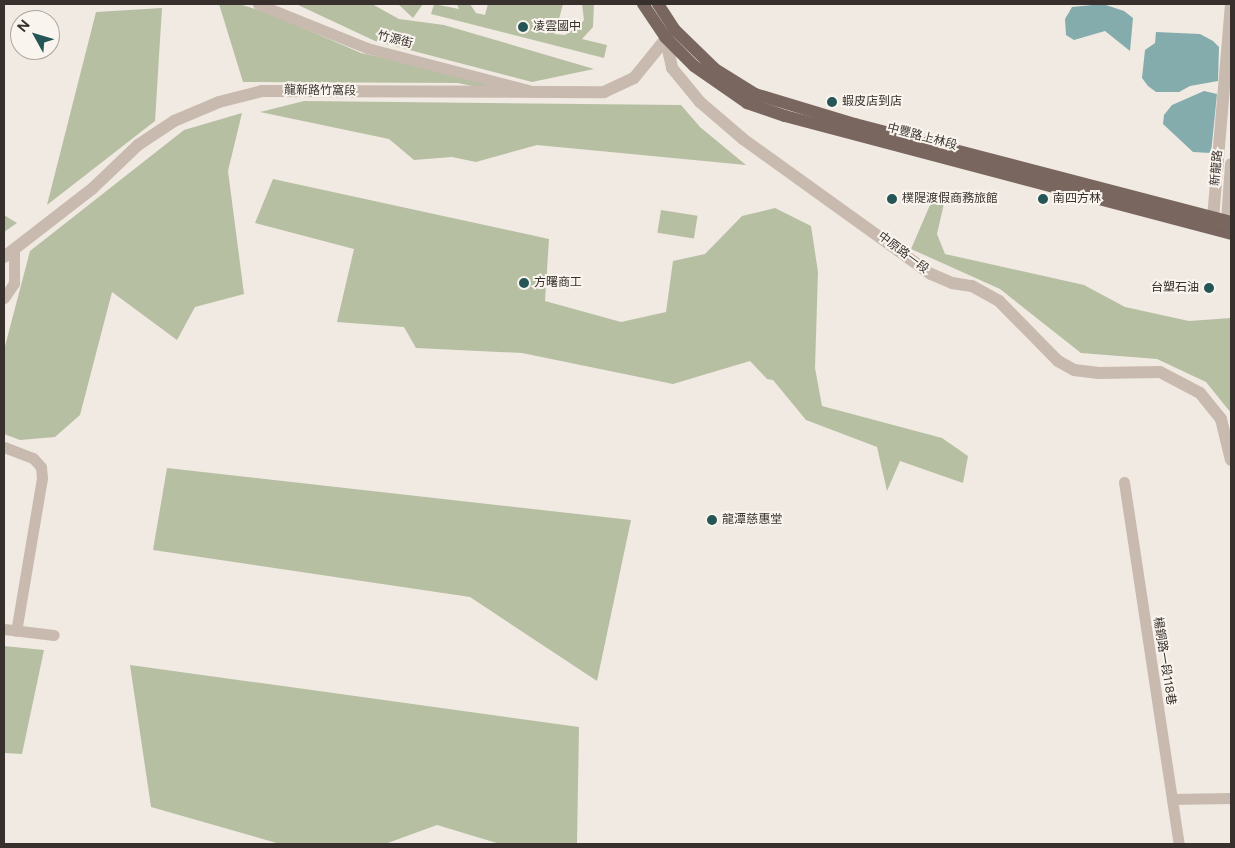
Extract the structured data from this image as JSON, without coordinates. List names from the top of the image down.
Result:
{
  "streets": {
    "main road": ["中豐路上林段"],
    "street": [
      "竹源街",
      "龍新路竹窩段",
      "新龍路",
      "中原路一段",
      "楊銅路一段118巷"
    ]
  },
  "crossings": [
    ["竹源街", "龍新路竹窩段"],
    ["龍新路竹窩段", "中豐路上林段"],
    ["龍新路竹窩段", "中原路一段"],
    ["中豐路上林段", "新龍路"],
    ["中豐路上林段", "中原路一段"]
  ],
  "places": [
    "凌雲國中",
    "蝦皮店到店",
    "樸隄渡假商務旅館",
    "南四方林",
    "方曙商工",
    "台塑石油",
    "龍潭慈惠堂"
  ],
  "north": "top left"
}
